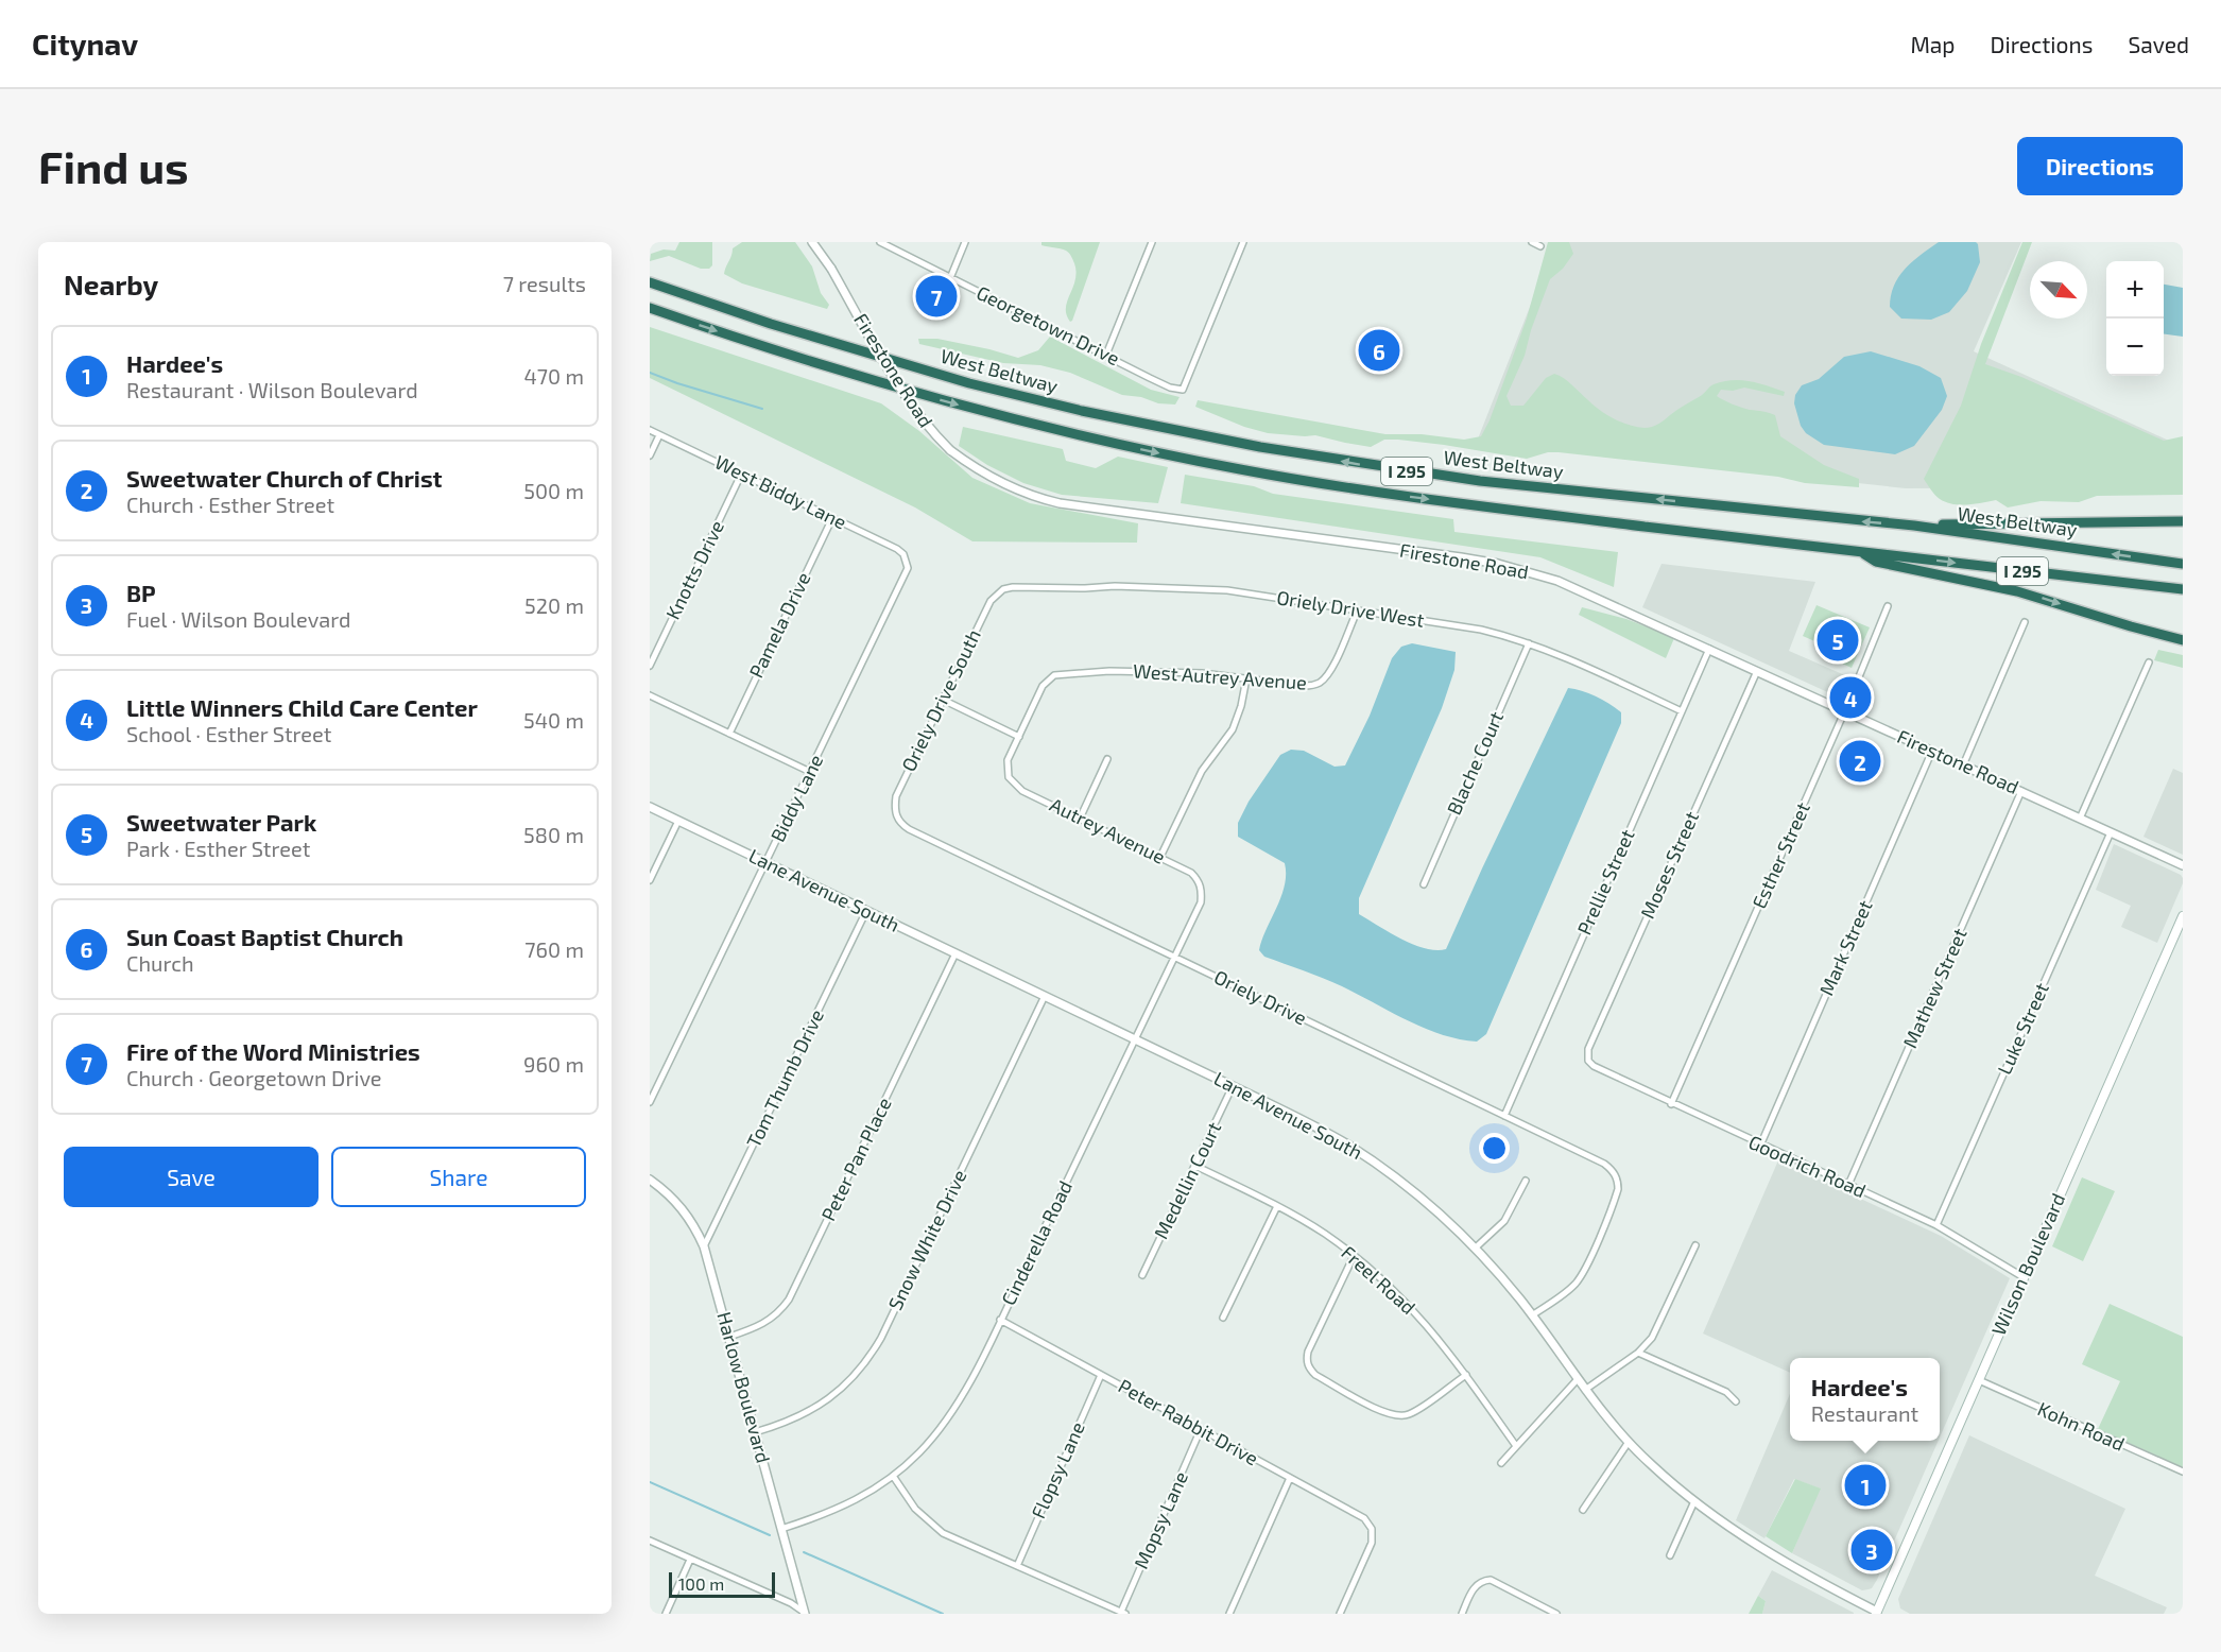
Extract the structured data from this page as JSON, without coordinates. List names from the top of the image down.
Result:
{
  "streets": {
    "highway": ["West Beltway", "I 295"],
    "main road": ["Wilson Boulevard"],
    "street": [
      "Georgetown Drive",
      "Firestone Road",
      "West Biddy Lane",
      "Knotts Drive",
      "Oriely Drive West",
      "Pamela Drive",
      "West Autrey Avenue",
      "Oriely Drive South",
      "Blache Court",
      "Biddy Lane",
      "Autrey Avenue",
      "Esther Street",
      "Moses Street",
      "Prellie Street",
      "Lane Avenue South",
      "Mark Street",
      "Mathew Street",
      "Oriely Drive",
      "Luke Street",
      "Tom Thumb Drive",
      "Peter Pan Place",
      "Goodrich Road",
      "Medellin Court",
      "Snow White Drive",
      "Cinderella Road",
      "Freel Road",
      "Harlow Boulevard",
      "Peter Rabbit Drive",
      "Kohn Road",
      "Flopsy Lane",
      "Mopsy Lane"
    ]
  },
  "crossings": [
    ["Firestone Road", "Esther Street"],
    ["Firestone Road", "Moses Street"],
    ["Firestone Road", "Prellie Street"],
    ["Firestone Road", "Mark Street"],
    ["Firestone Road", "Mathew Street"],
    ["Firestone Road", "Luke Street"],
    ["West Biddy Lane", "Knotts Drive"],
    ["West Biddy Lane", "Pamela Drive"],
    ["West Biddy Lane", "Biddy Lane"],
    ["Oriely Drive West", "West Autrey Avenue"],
    ["Oriely Drive West", "Oriely Drive South"],
    ["Oriely Drive West", "Blache Court"],
    ["Oriely Drive West", "Prellie Street"],
    ["West Autrey Avenue", "Autrey Avenue"],
    ["Oriely Drive South", "Oriely Drive"],
    ["Biddy Lane", "Lane Avenue South"],
    ["Autrey Avenue", "Cinderella Road"],
    ["Esther Street", "Goodrich Road"],
    ["Moses Street", "Goodrich Road"],
    ["Prellie Street", "Oriely Drive"],
    ["Lane Avenue South", "Oriely Drive"],
    ["Lane Avenue South", "Tom Thumb Drive"],
    ["Lane Avenue South", "Peter Pan Place"],
    ["Lane Avenue South", "Medellin Court"],
    ["Lane Avenue South", "Snow White Drive"],
    ["Lane Avenue South", "Cinderella Road"],
    ["Lane Avenue South", "Wilson Boulevard"],
    ["Mark Street", "Goodrich Road"],
    ["Mathew Street", "Goodrich Road"],
    ["Oriely Drive", "Cinderella Road"],
    ["Luke Street", "Goodrich Road"],
    ["Tom Thumb Drive", "Harlow Boulevard"],
    ["Peter Pan Place", "Harlow Boulevard"],
    ["Goodrich Road", "Wilson Boulevard"],
    ["Medellin Court", "Freel Road"],
    ["Snow White Drive", "Harlow Boulevard"],
    ["Cinderella Road", "Harlow Boulevard"],
    ["Cinderella Road", "Peter Rabbit Drive"],
    ["Wilson Boulevard", "Kohn Road"],
    ["Peter Rabbit Drive", "Flopsy Lane"],
    ["Peter Rabbit Drive", "Mopsy Lane"]
  ],
  "scale_bar": "100 m",
  "north": "bottom right",
  "page": {
    "header": "Citynav",
    "nav": ["Map", "Directions", "Saved"],
    "buttons": [
      "Directions",
      ["Save", "Share"]
    ],
    "title": "Find us",
    "heading": ["Nearby", "7 results"],
    "map_buttons": ["+", "−"],
    "pins": [
      "7",
      "6",
      "5",
      "4",
      "2",
      "1",
      "3"
    ],
    "list": [
      {
        "mark": "1",
        "name": "Hardee's",
        "note": "Restaurant · Wilson Boulevard",
        "value": "470 m"
      },
      {
        "mark": "2",
        "name": "Sweetwater Church of Christ",
        "note": "Church · Esther Street",
        "value": "500 m"
      },
      {
        "mark": "3",
        "name": "BP",
        "note": "Fuel · Wilson Boulevard",
        "value": "520 m"
      },
      {
        "mark": "4",
        "name": "Little Winners Child Care Center",
        "note": "School · Esther Street",
        "value": "540 m"
      },
      {
        "mark": "5",
        "name": "Sweetwater Park",
        "note": "Park · Esther Street",
        "value": "580 m"
      },
      {
        "mark": "6",
        "name": "Sun Coast Baptist Church",
        "note": "Church",
        "value": "760 m"
      },
      {
        "mark": "7",
        "name": "Fire of the Word Ministries",
        "note": "Church · Georgetown Drive",
        "value": "960 m"
      }
    ],
    "popup": ["Hardee's", "Restaurant"],
    "scale": "100 m"
  }
}
